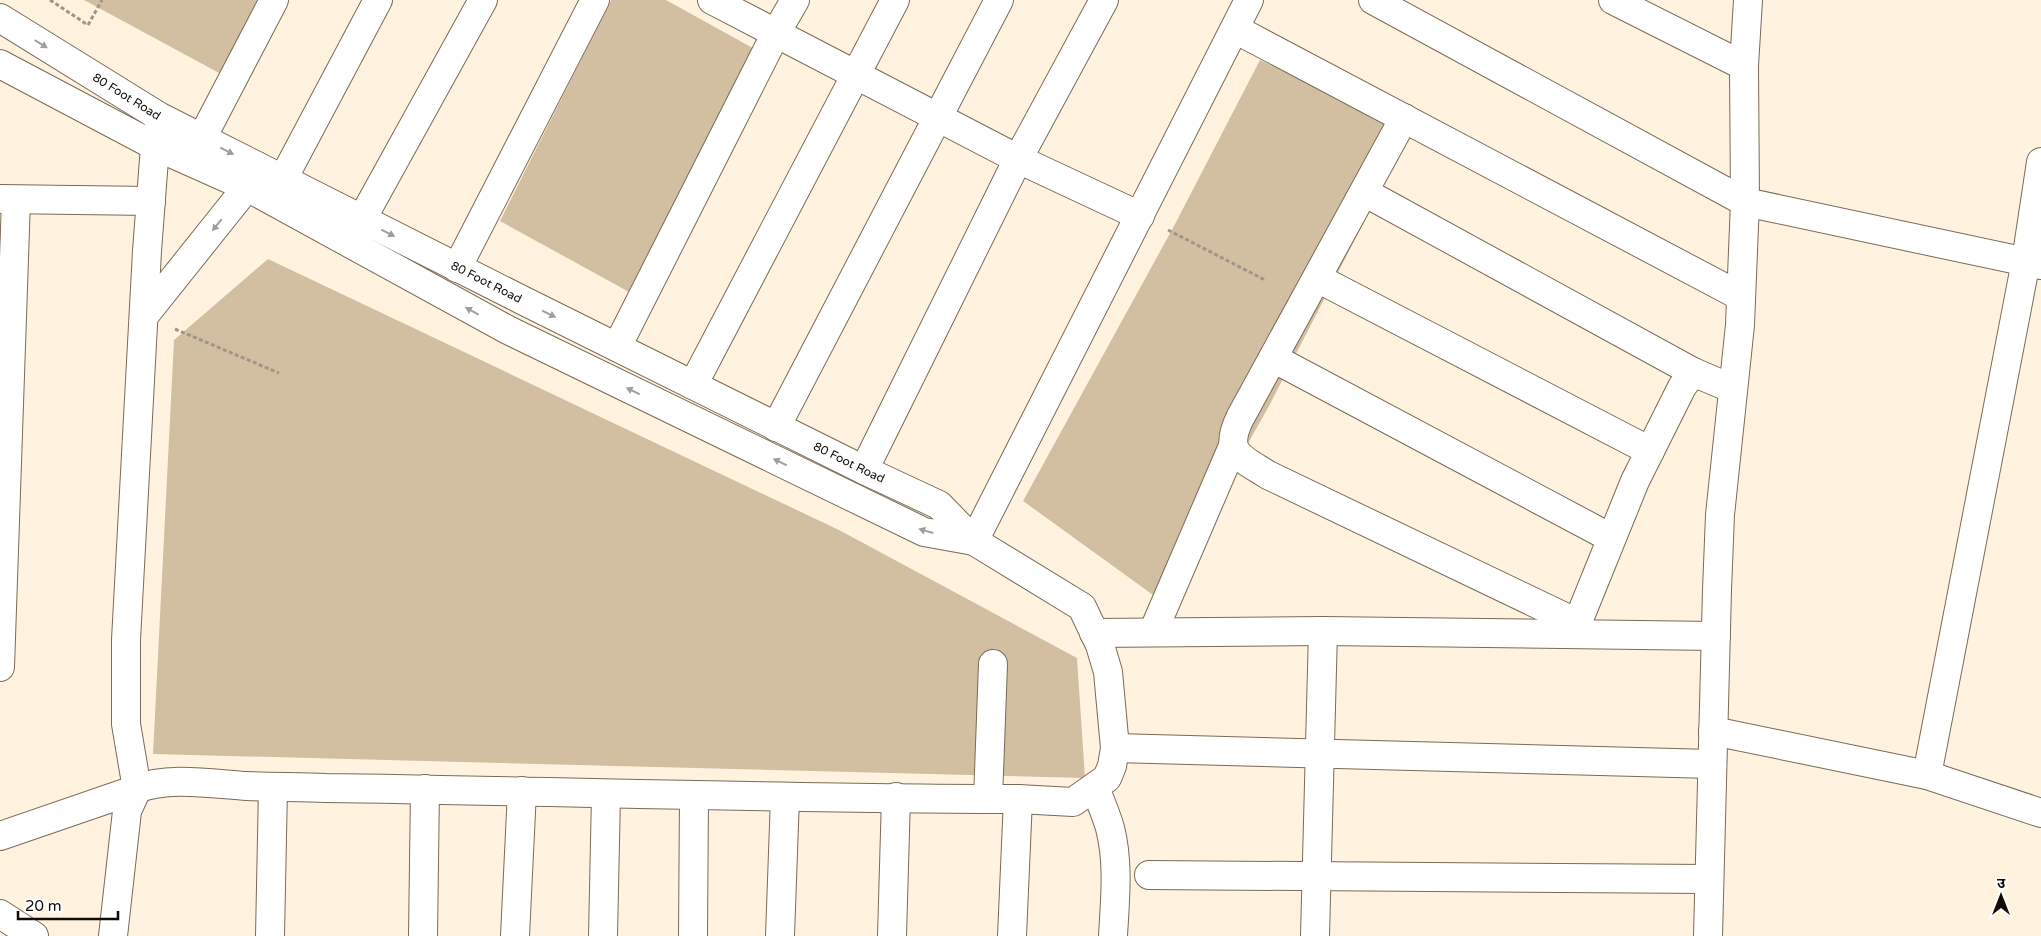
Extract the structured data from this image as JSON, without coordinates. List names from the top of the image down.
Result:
{
  "streets": {
    "street": ["80 Foot Road"]
  },
  "scale_bar": "20 m",
  "north": "top"
}
